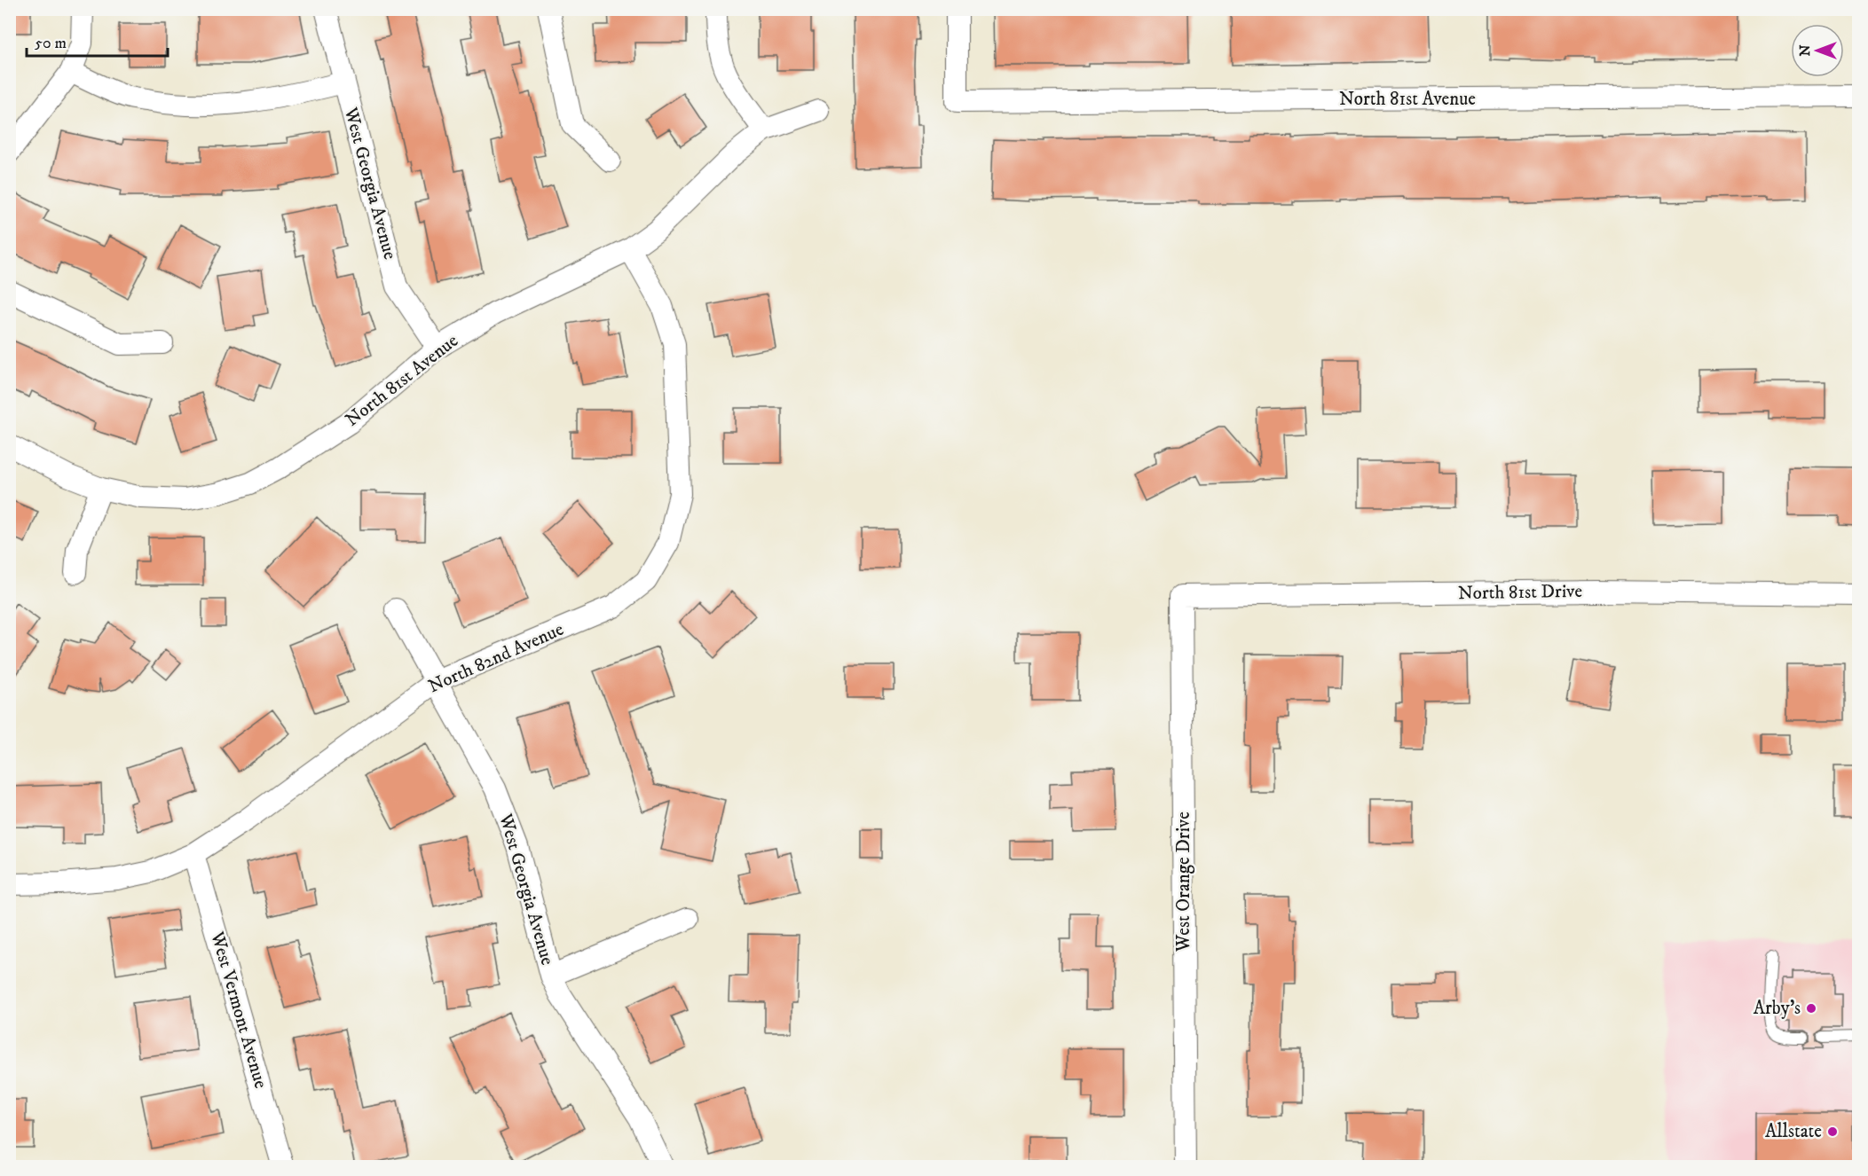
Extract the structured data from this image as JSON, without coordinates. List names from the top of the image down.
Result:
{
  "streets": {
    "street": [
      "North 81st Avenue",
      "West Georgia Avenue",
      "North 81st Drive",
      "North 82nd Avenue",
      "West Orange Drive",
      "West Vermont Avenue"
    ]
  },
  "crossings": [
    ["North 81st Avenue", "West Georgia Avenue"],
    ["North 81st Avenue", "North 82nd Avenue"],
    ["West Georgia Avenue", "North 82nd Avenue"],
    ["North 81st Drive", "West Orange Drive"],
    ["North 82nd Avenue", "West Vermont Avenue"]
  ],
  "places": ["Arby's", "Allstate"],
  "scale_bar": "50 m",
  "north": "left"
}
